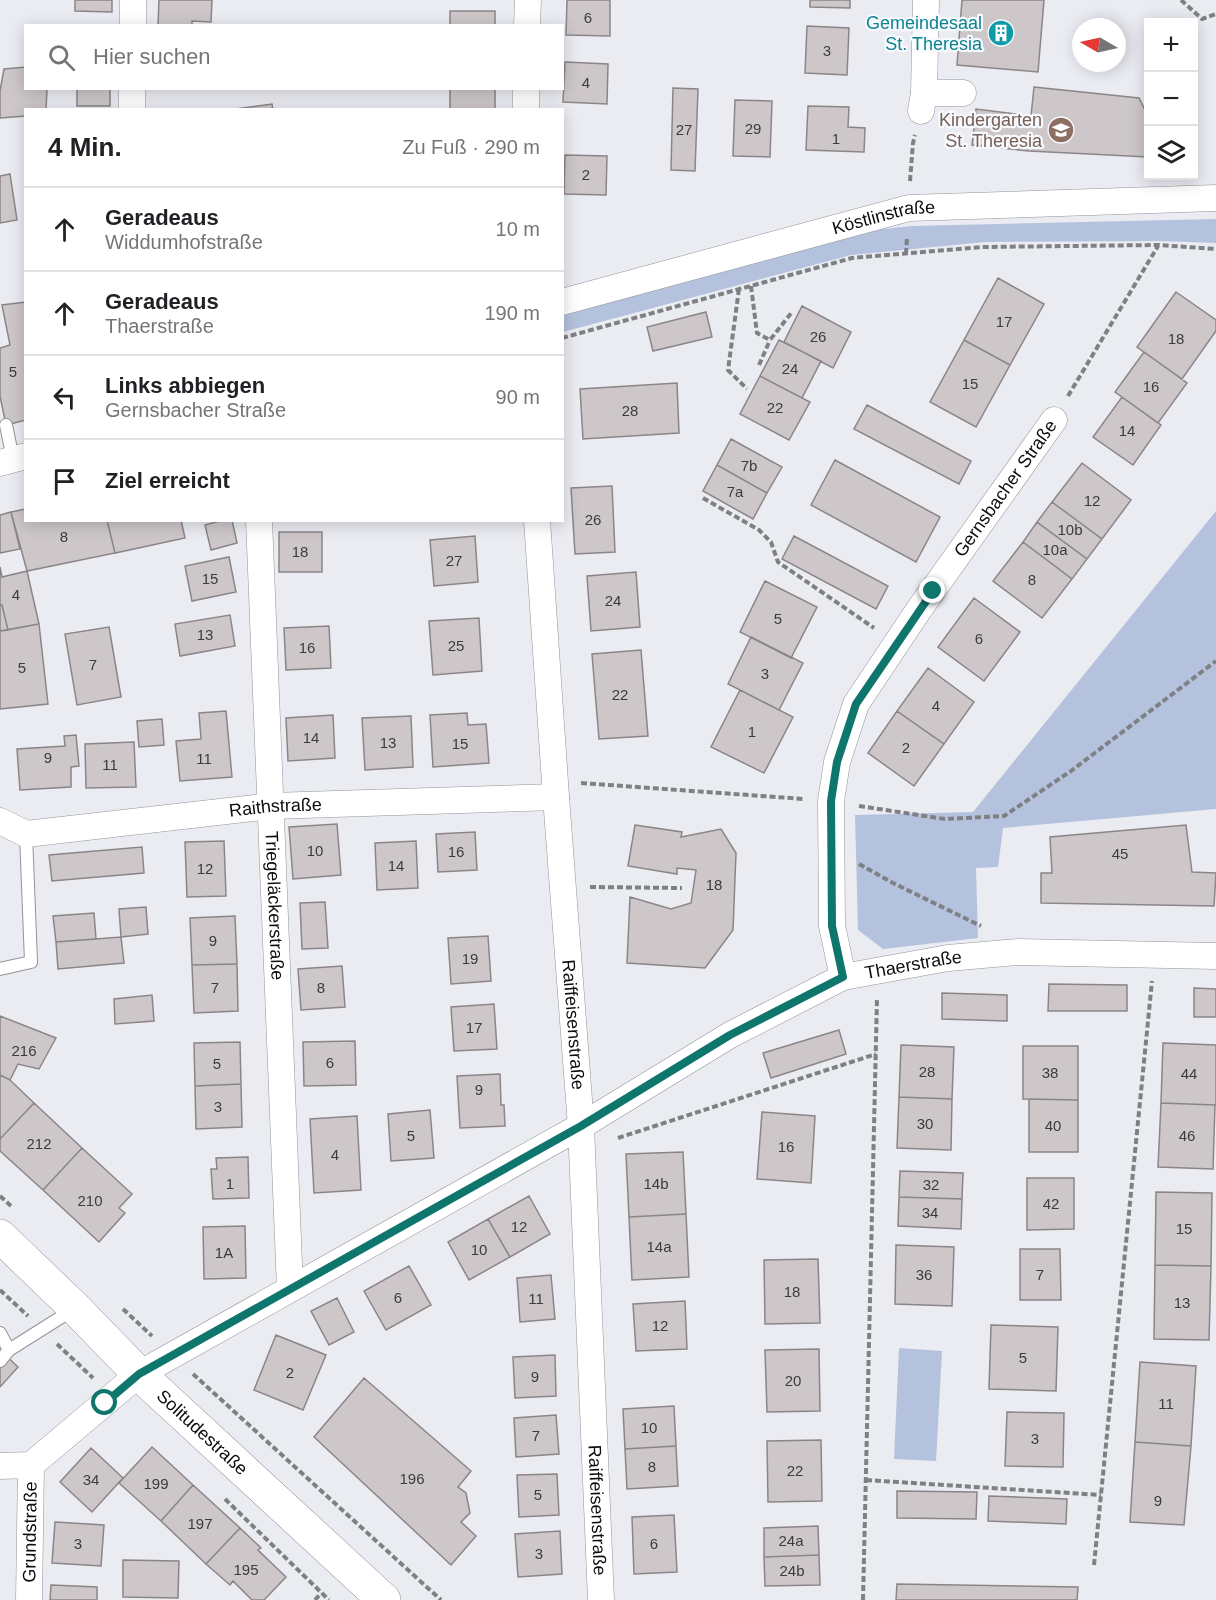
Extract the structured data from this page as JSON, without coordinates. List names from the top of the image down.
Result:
{
  "streets": {
    "main road": ["Solitudestraße"],
    "street": [
      "Köstlinstraße",
      "Gernsbacher Straße",
      "Raithstraße",
      "Triegeläckerstraße",
      "Thaerstraße",
      "Raiffeisenstraße",
      "Grundstraße"
    ]
  },
  "crossings": [
    ["Gernsbacher Straße", "Thaerstraße"],
    ["Raithstraße", "Triegeläckerstraße"],
    ["Raithstraße", "Raiffeisenstraße"],
    ["Triegeläckerstraße", "Thaerstraße"],
    ["Thaerstraße", "Raiffeisenstraße"],
    ["Thaerstraße", "Solitudestraße"],
    ["Thaerstraße", "Grundstraße"]
  ],
  "places": {
    "building": ["Gemeindesaal St. Theresia"],
    "school or university": ["Kindergarten St. Theresia"]
  },
  "house_numbers": [
    "6",
    "3",
    "4",
    "29",
    "27",
    "1",
    "2",
    "17",
    "26",
    "18",
    "24",
    "5",
    "15",
    "16",
    "22",
    "28",
    "14",
    "7b",
    "7a",
    "12",
    "26",
    "10b",
    "8",
    "10a",
    "18",
    "27",
    "15",
    "8",
    "4",
    "24",
    "5",
    "13",
    "6",
    "25",
    "16",
    "7",
    "5",
    "3",
    "22",
    "4",
    "1",
    "14",
    "13",
    "15",
    "2",
    "9",
    "11",
    "11",
    "10",
    "16",
    "45",
    "14",
    "12",
    "18",
    "9",
    "19",
    "7",
    "8",
    "17",
    "216",
    "6",
    "5",
    "28",
    "38",
    "44",
    "9",
    "3",
    "30",
    "40",
    "5",
    "46",
    "212",
    "16",
    "4",
    "1",
    "14b",
    "32",
    "210",
    "42",
    "34",
    "12",
    "15",
    "14a",
    "10",
    "1A",
    "36",
    "7",
    "18",
    "6",
    "11",
    "13",
    "12",
    "5",
    "2",
    "9",
    "20",
    "11",
    "10",
    "7",
    "3",
    "8",
    "22",
    "196",
    "34",
    "199",
    "5",
    "9",
    "197",
    "24a",
    "3",
    "6",
    "3",
    "195",
    "24b"
  ],
  "north": "left",
  "page": {
    "map_buttons": ["+", "−"],
    "search": "Hier suchen",
    "heading": ["4 Min.", "Zu Fuß · 290 m"],
    "list": [
      ["Geradeaus", "Widdumhofstraße", "10 m"],
      ["Geradeaus", "Thaerstraße", "190 m"],
      ["Links abbiegen", "Gernsbacher Straße", "90 m"],
      "Ziel erreicht"
    ]
  }
}
